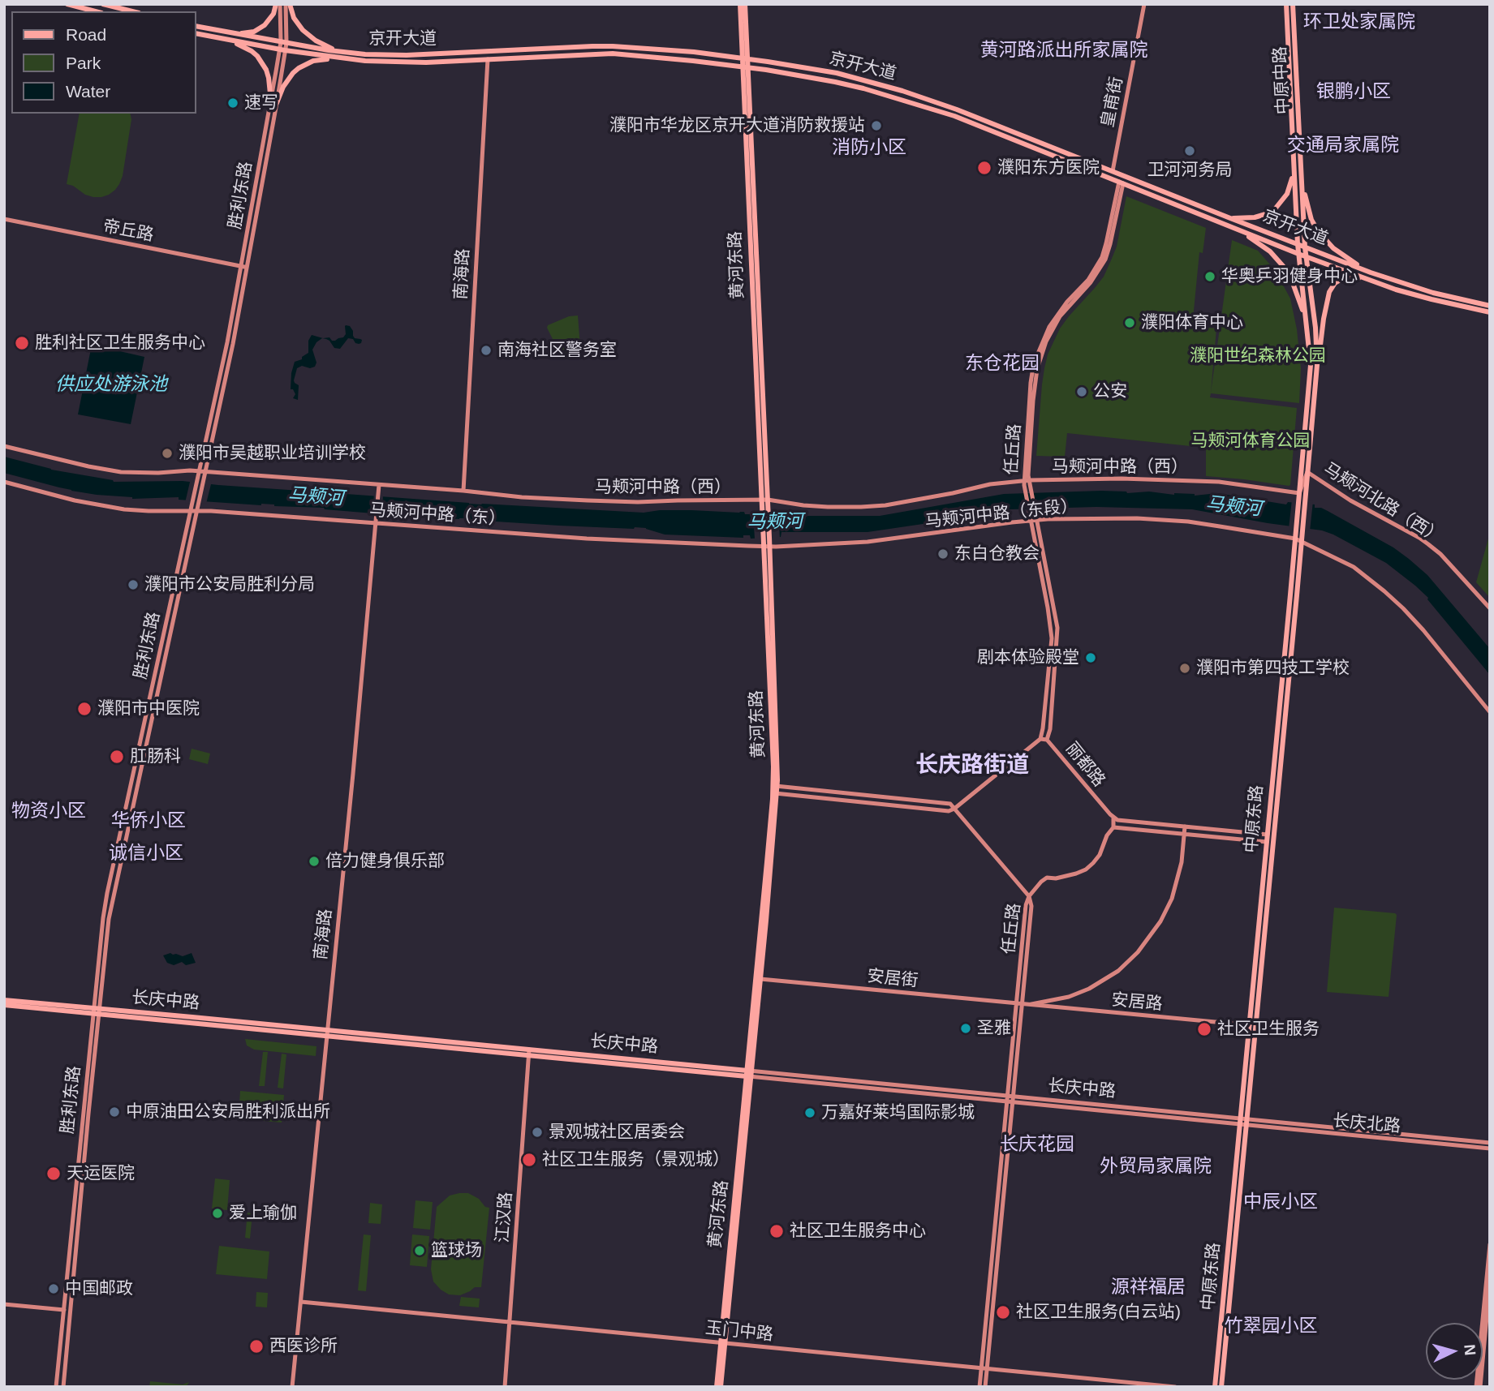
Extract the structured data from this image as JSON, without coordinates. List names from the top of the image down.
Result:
{
  "streets": {
    "main road": [
      "京开大道",
      "中原中路",
      "黄河东路",
      "中原东路",
      "长庆中路"
    ],
    "street": [
      "皇甫街",
      "胜利东路",
      "帝丘路",
      "南海路",
      "任丘路",
      "马颊河中路（西）",
      "马颊河北路（西）",
      "马颊河中路（东段）",
      "马颊河中路（东）",
      "丽都路",
      "安居街",
      "安居路",
      "长庆北路",
      "江汉路",
      "玉门中路"
    ]
  },
  "crossings": [
    ["京开大道", "中原中路"],
    ["京开大道", "皇甫街"],
    ["京开大道", "胜利东路"],
    ["京开大道", "黄河东路"],
    ["京开大道", "南海路"],
    ["京开大道", "任丘路"],
    ["京开大道", "中原东路"],
    ["中原中路", "中原东路"],
    ["胜利东路", "帝丘路"],
    ["胜利东路", "马颊河中路（西）"],
    ["胜利东路", "马颊河中路（东）"],
    ["胜利东路", "长庆中路"],
    ["黄河东路", "马颊河中路（西）"],
    ["黄河东路", "马颊河中路（东段）"],
    ["黄河东路", "马颊河中路（东）"],
    ["黄河东路", "安居街"],
    ["黄河东路", "长庆中路"],
    ["黄河东路", "玉门中路"],
    ["南海路", "马颊河中路（西）"],
    ["南海路", "马颊河中路（东）"],
    ["南海路", "长庆中路"],
    ["南海路", "玉门中路"],
    ["任丘路", "马颊河中路（西）"],
    ["任丘路", "马颊河中路（东段）"],
    ["任丘路", "丽都路"],
    ["任丘路", "安居街"],
    ["任丘路", "长庆中路"],
    ["任丘路", "安居路"],
    ["任丘路", "玉门中路"],
    ["马颊河中路（西）", "中原东路"],
    ["马颊河北路（西）", "中原东路"],
    ["马颊河中路（东段）", "马颊河中路（东）"],
    ["马颊河中路（东段）", "中原东路"],
    ["中原东路", "长庆中路"],
    ["中原东路", "安居路"],
    ["中原东路", "长庆北路"],
    ["安居街", "安居路"],
    ["长庆中路", "长庆北路"],
    ["长庆中路", "江汉路"],
    ["江汉路", "玉门中路"]
  ],
  "districts": [
    "环卫处家属院",
    "黄河路派出所家属院",
    "银鹏小区",
    "交通局家属院",
    "消防小区",
    "东仓花园",
    "长庆路街道",
    "物资小区",
    "华侨小区",
    "诚信小区",
    "长庆花园",
    "外贸局家属院",
    "中辰小区",
    "源祥福居",
    "竹翠园小区"
  ],
  "water": ["供应处游泳池", "马颊河"],
  "parks": ["濮阳世纪森林公园", "马颊河体育公园"],
  "places": [
    "速写",
    "濮阳市华龙区京开大道消防救援站",
    "卫河河务局",
    "濮阳东方医院",
    "华奥乒羽健身中心",
    "濮阳体育中心",
    "胜利社区卫生服务中心",
    "南海社区警务室",
    "公安",
    "濮阳市吴越职业培训学校",
    "东白仓教会",
    "濮阳市公安局胜利分局",
    "剧本体验殿堂",
    "濮阳市第四技工学校",
    "濮阳市中医院",
    "肛肠科",
    "倍力健身俱乐部",
    "圣雅",
    "社区卫生服务",
    "中原油田公安局胜利派出所",
    "万嘉好莱坞国际影城",
    "景观城社区居委会",
    "社区卫生服务（景观城）",
    "天运医院",
    "爱上瑜伽",
    "社区卫生服务中心",
    "篮球场",
    "中国邮政",
    "社区卫生服务(白云站)",
    "西医诊所"
  ],
  "legend": ["Road", "Park", "Water"],
  "north": "right"
}
